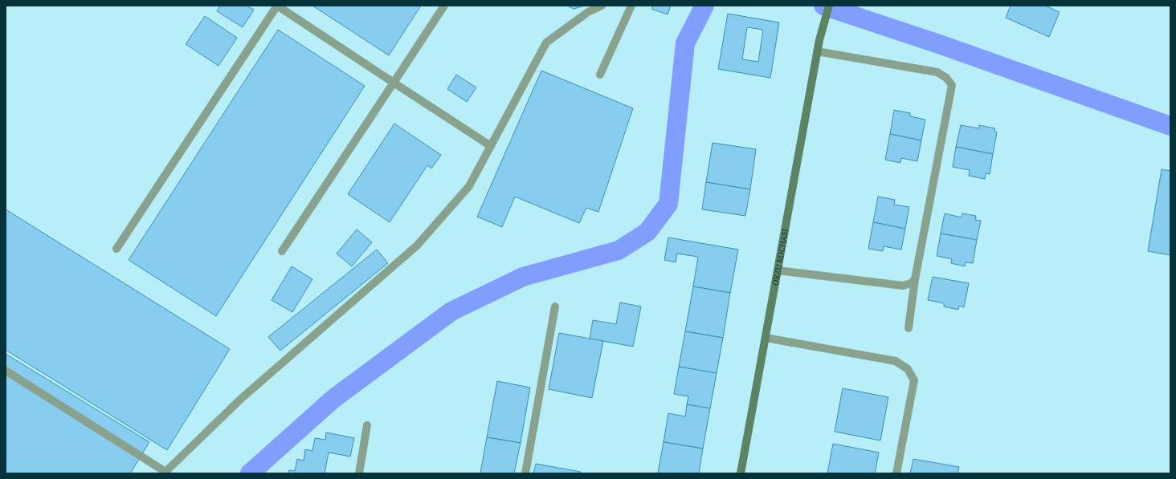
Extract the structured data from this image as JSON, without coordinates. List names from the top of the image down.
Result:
{
  "streets": {
    "main road": ["ORZU KOCHASI"]
  }
}
